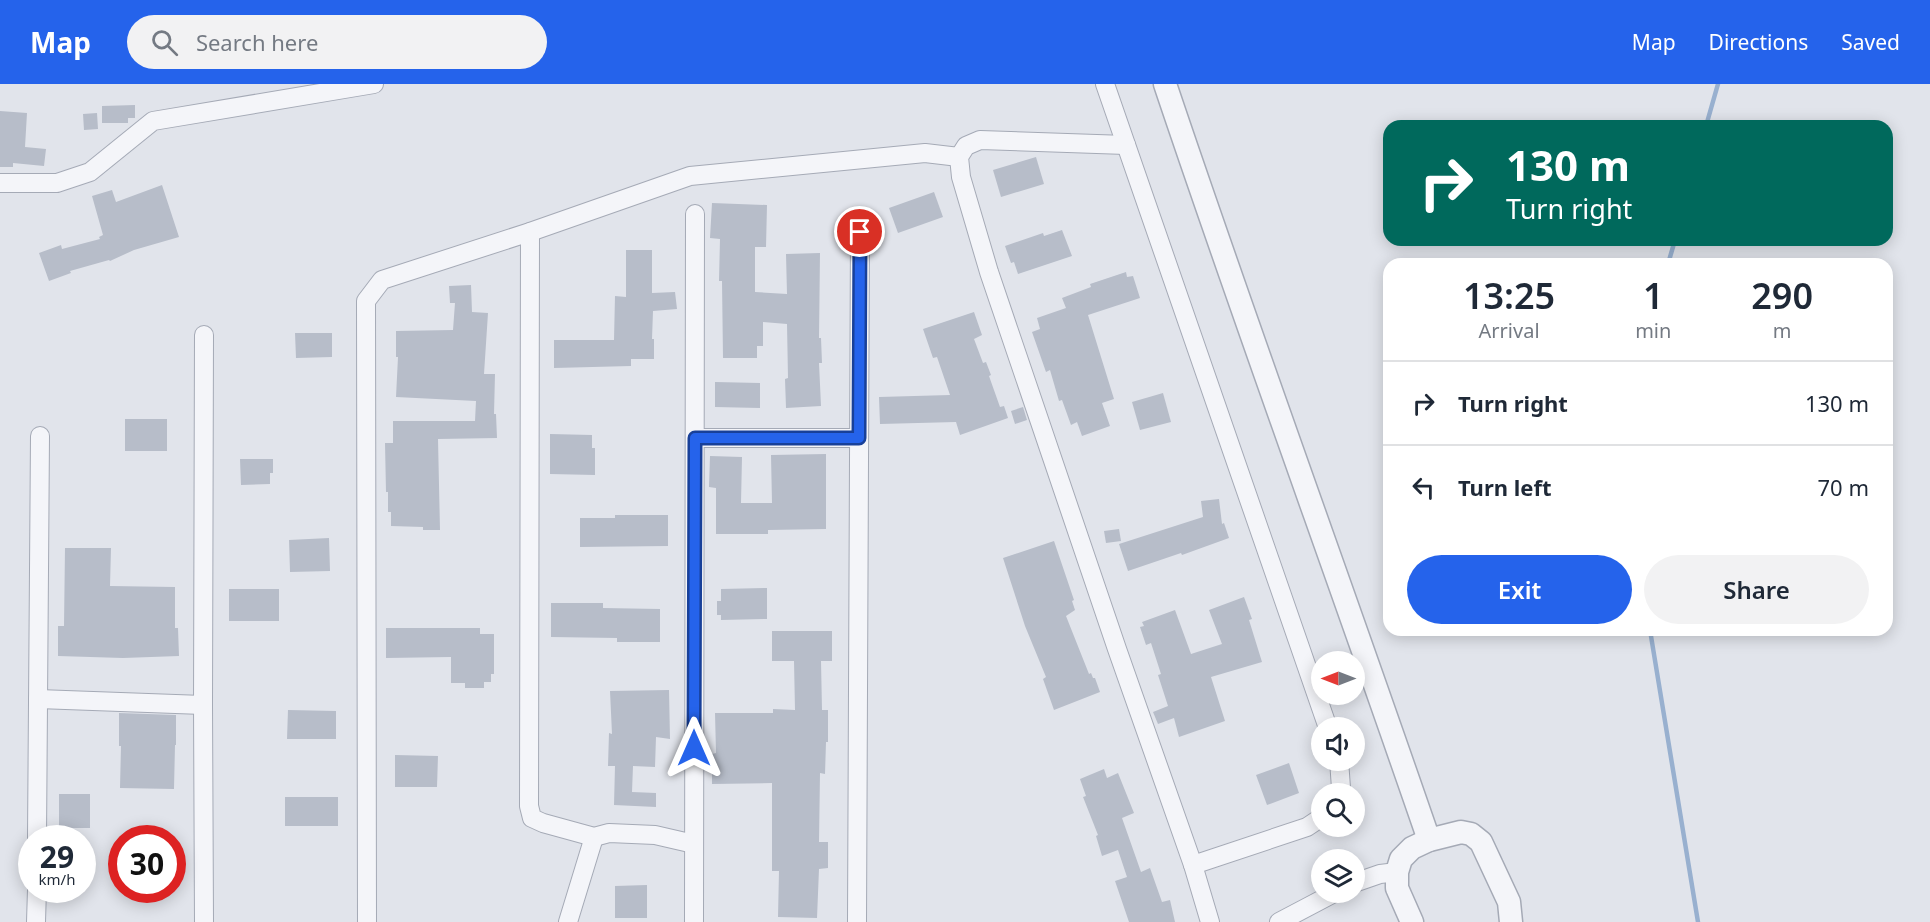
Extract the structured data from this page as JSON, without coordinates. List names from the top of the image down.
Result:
{
  "north": "left",
  "page": {
    "header": "Map",
    "search": "Search here",
    "nav": ["Map", "Directions", "Saved"],
    "turn": ["130 m", "Turn right"],
    "eta": [
      "13:25",
      "Arrival",
      "1",
      "min",
      "290",
      "m"
    ],
    "list": [
      {
        "name": "Turn right",
        "value": "130 m"
      },
      {
        "name": "Turn left",
        "value": "70 m"
      }
    ],
    "buttons": ["Exit", "Share"],
    "speed": "29 km/h",
    "limit": "30"
  }
}
